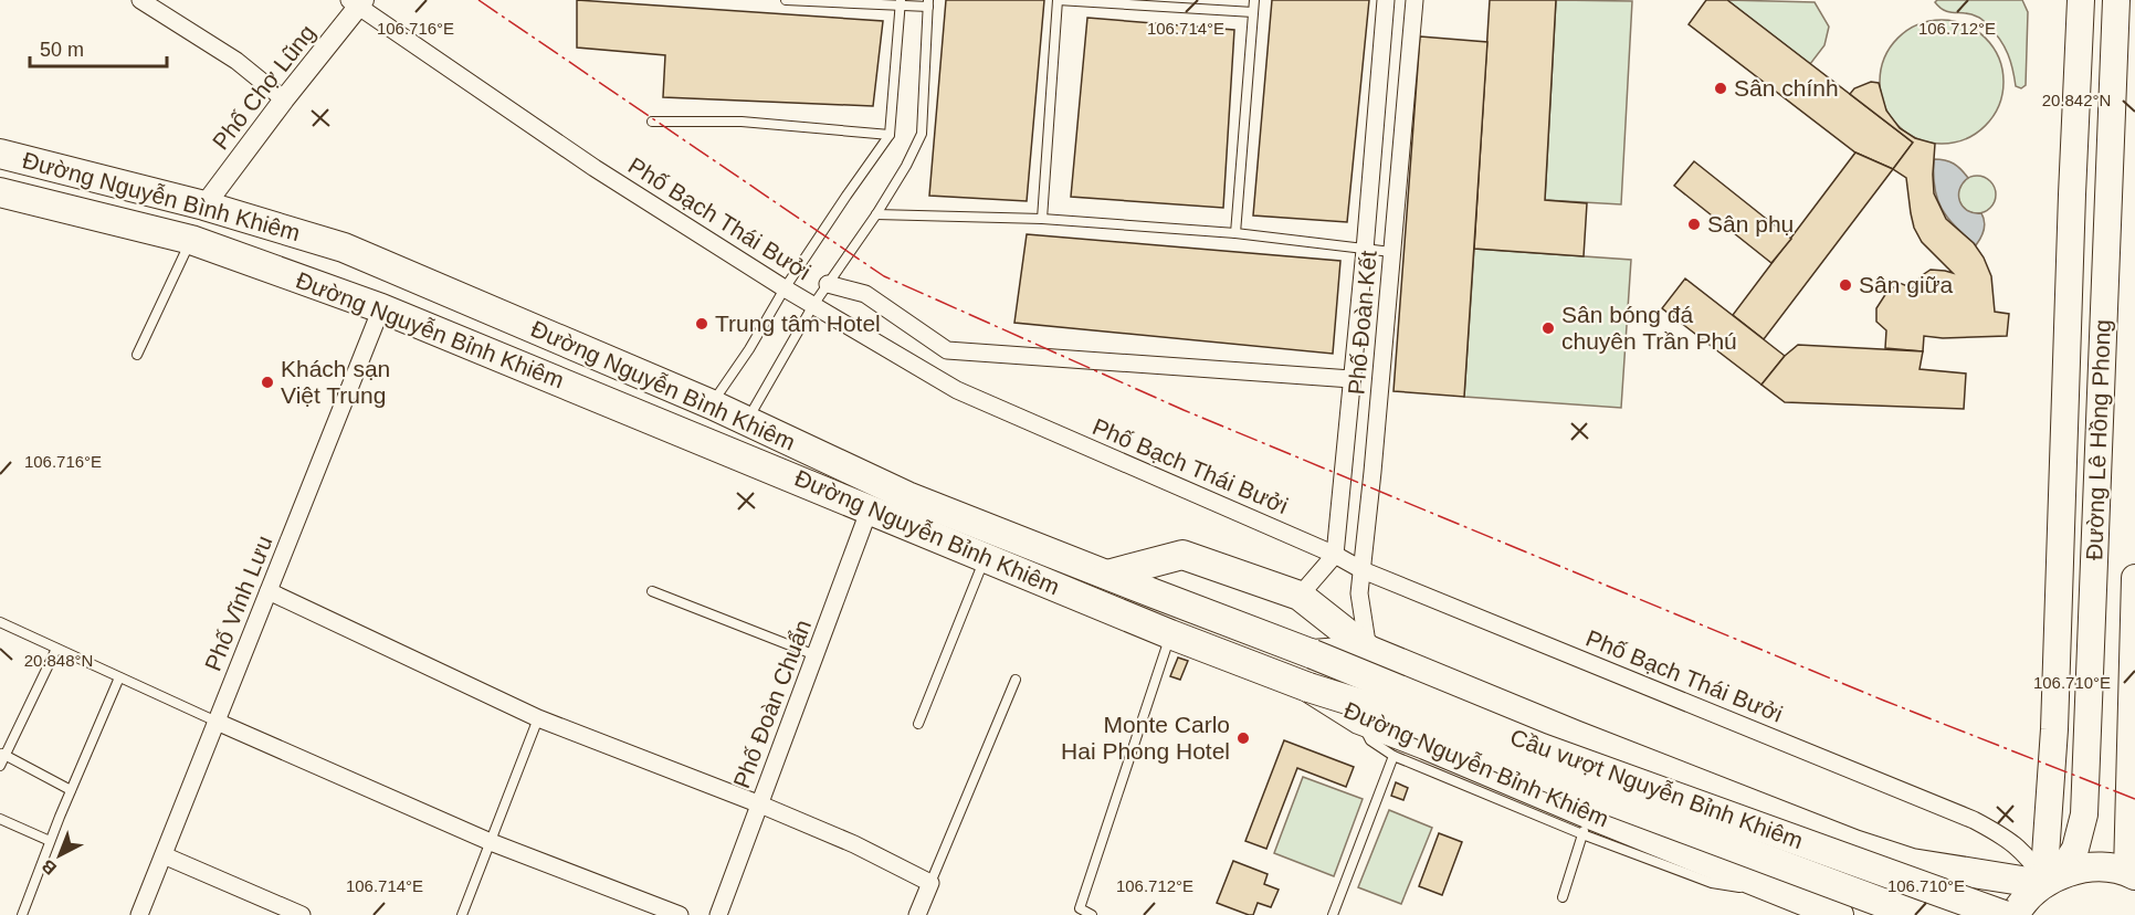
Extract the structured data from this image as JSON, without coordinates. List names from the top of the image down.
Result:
{
  "streets": {
    "highway": ["Đường Nguyễn Bình Khiêm", "Đường Nguyễn Bỉnh Khiêm", "Cầu vượt Nguyễn Bỉnh Khiêm"],
    "main road": ["Đường Lê Hồng Phong"],
    "street": [
      "Phố Chợ Lũng",
      "Phố Bạch Thái Bưởi",
      "Phố Đoàn Kết",
      "Phố Vĩnh Lưu",
      "Phố Đoàn Chuẩn"
    ]
  },
  "crossings": [
    ["Phố Chợ Lũng", "Đường Nguyễn Bình Khiêm"],
    ["Phố Chợ Lũng", "Phố Bạch Thái Bưởi"],
    ["Đường Nguyễn Bình Khiêm", "Cầu vượt Nguyễn Bỉnh Khiêm"],
    ["Phố Bạch Thái Bưởi", "Phố Đoàn Kết"],
    ["Phố Bạch Thái Bưởi", "Đường Lê Hồng Phong"],
    ["Đường Nguyễn Bỉnh Khiêm", "Phố Vĩnh Lưu"],
    ["Đường Nguyễn Bỉnh Khiêm", "Phố Đoàn Chuẩn"],
    ["Đường Nguyễn Bỉnh Khiêm", "Cầu vượt Nguyễn Bỉnh Khiêm"]
  ],
  "places": [
    "Sân chính",
    "Sân phụ",
    "Sân giữa",
    "Trung tâm Hotel",
    "Sân bóng đá chuyên Trần Phú",
    "Khách sạn Việt Trung",
    "Monte Carlo Hai Phong Hotel"
  ],
  "scale_bar": "50 m",
  "north": "bottom left",
  "coordinates": [
    "106.716°E",
    "106.714°E",
    "106.712°E",
    "20.842°N",
    "20.848°N",
    "106.710°E"
  ]
}
